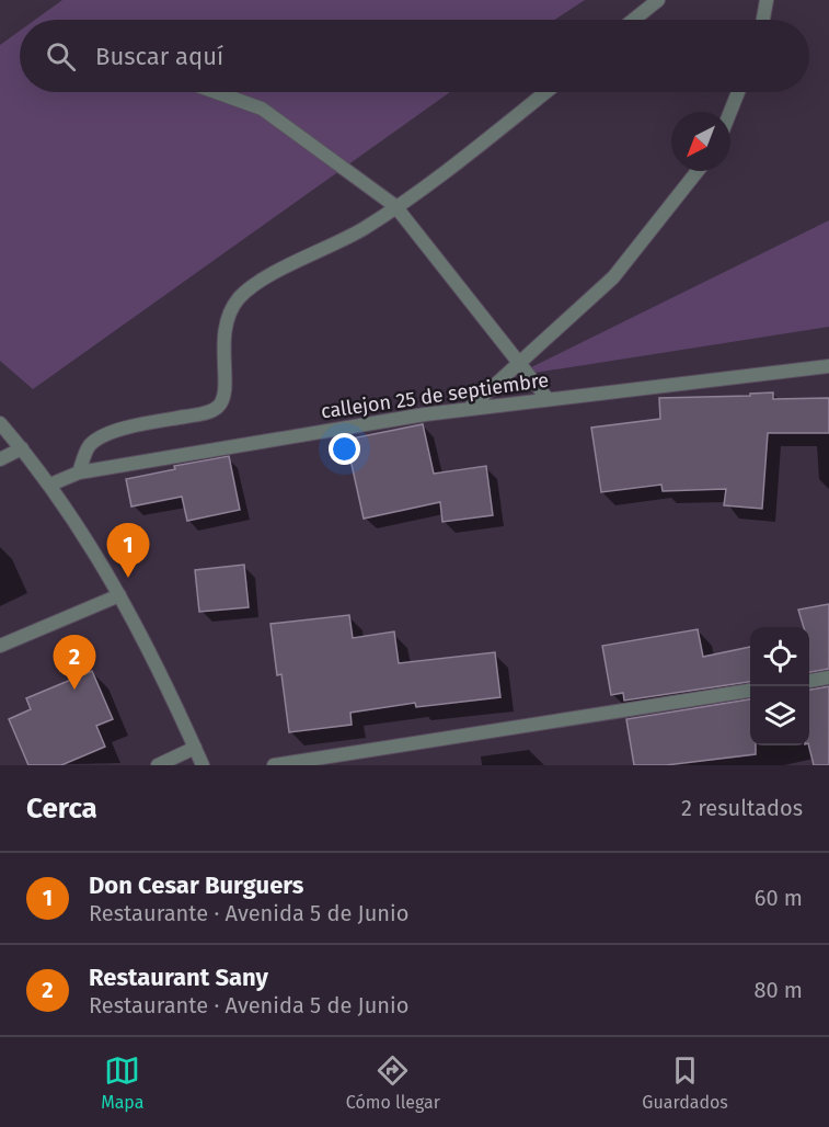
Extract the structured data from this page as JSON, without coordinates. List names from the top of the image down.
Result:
{
  "streets": {
    "street": ["callejon 25 de septiembre"]
  },
  "north": "bottom left",
  "page": {
    "search": "Buscar aquí",
    "pins": ["1", "2"],
    "heading": ["Cerca", "2 resultados"],
    "list": [
      {
        "mark": "1",
        "name": "Don Cesar Burguers",
        "note": "Restaurante · Avenida 5 de Junio",
        "value": "60 m"
      },
      {
        "mark": "2",
        "name": "Restaurant Sany",
        "note": "Restaurante · Avenida 5 de Junio",
        "value": "80 m"
      }
    ],
    "nav": ["Mapa", "Cómo llegar", "Guardados"]
  }
}
